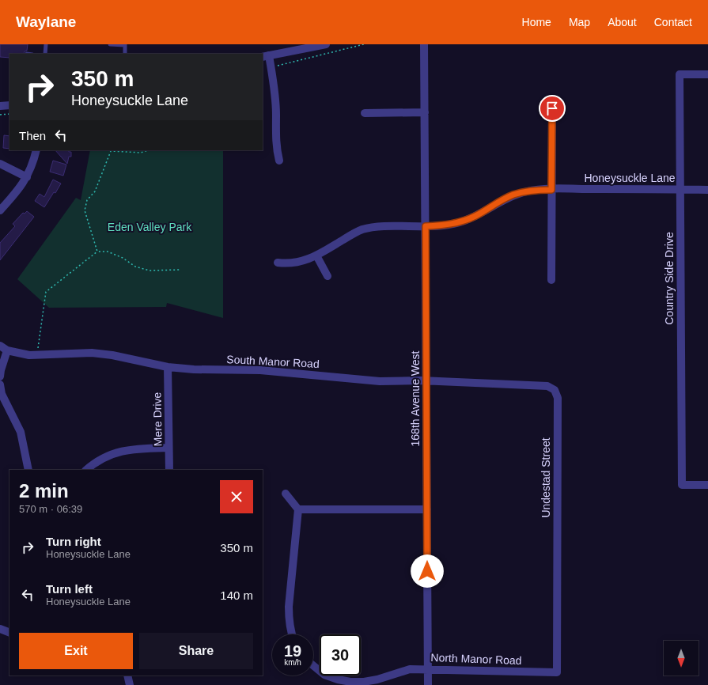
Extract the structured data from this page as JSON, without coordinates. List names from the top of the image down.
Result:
{
  "streets": {
    "street": [
      "Honeysuckle Lane",
      "Country Side Drive",
      "South Manor Road",
      "168th Avenue West",
      "Mere Drive",
      "Undestad Street",
      "North Manor Road"
    ]
  },
  "crossings": [
    ["Honeysuckle Lane", "Country Side Drive"],
    ["Honeysuckle Lane", "168th Avenue West"],
    ["South Manor Road", "168th Avenue West"],
    ["South Manor Road", "Mere Drive"],
    ["South Manor Road", "Undestad Street"],
    ["168th Avenue West", "North Manor Road"],
    ["Undestad Street", "North Manor Road"]
  ],
  "parks": ["Eden Valley Park"],
  "north": "bottom",
  "page": {
    "header": "Waylane",
    "nav": [
      "Home",
      "Map",
      "About",
      "Contact"
    ],
    "turn": ["350 m", "Honeysuckle Lane"],
    "then": "Then",
    "heading": ["2 min", "570 m · 06:39"],
    "list": [
      {
        "name": "Turn right",
        "note": "Honeysuckle Lane",
        "value": "350 m"
      },
      {
        "name": "Turn left",
        "note": "Honeysuckle Lane",
        "value": "140 m"
      }
    ],
    "buttons": ["Exit", "Share"],
    "speed": "19 km/h",
    "limit": "30"
  }
}
